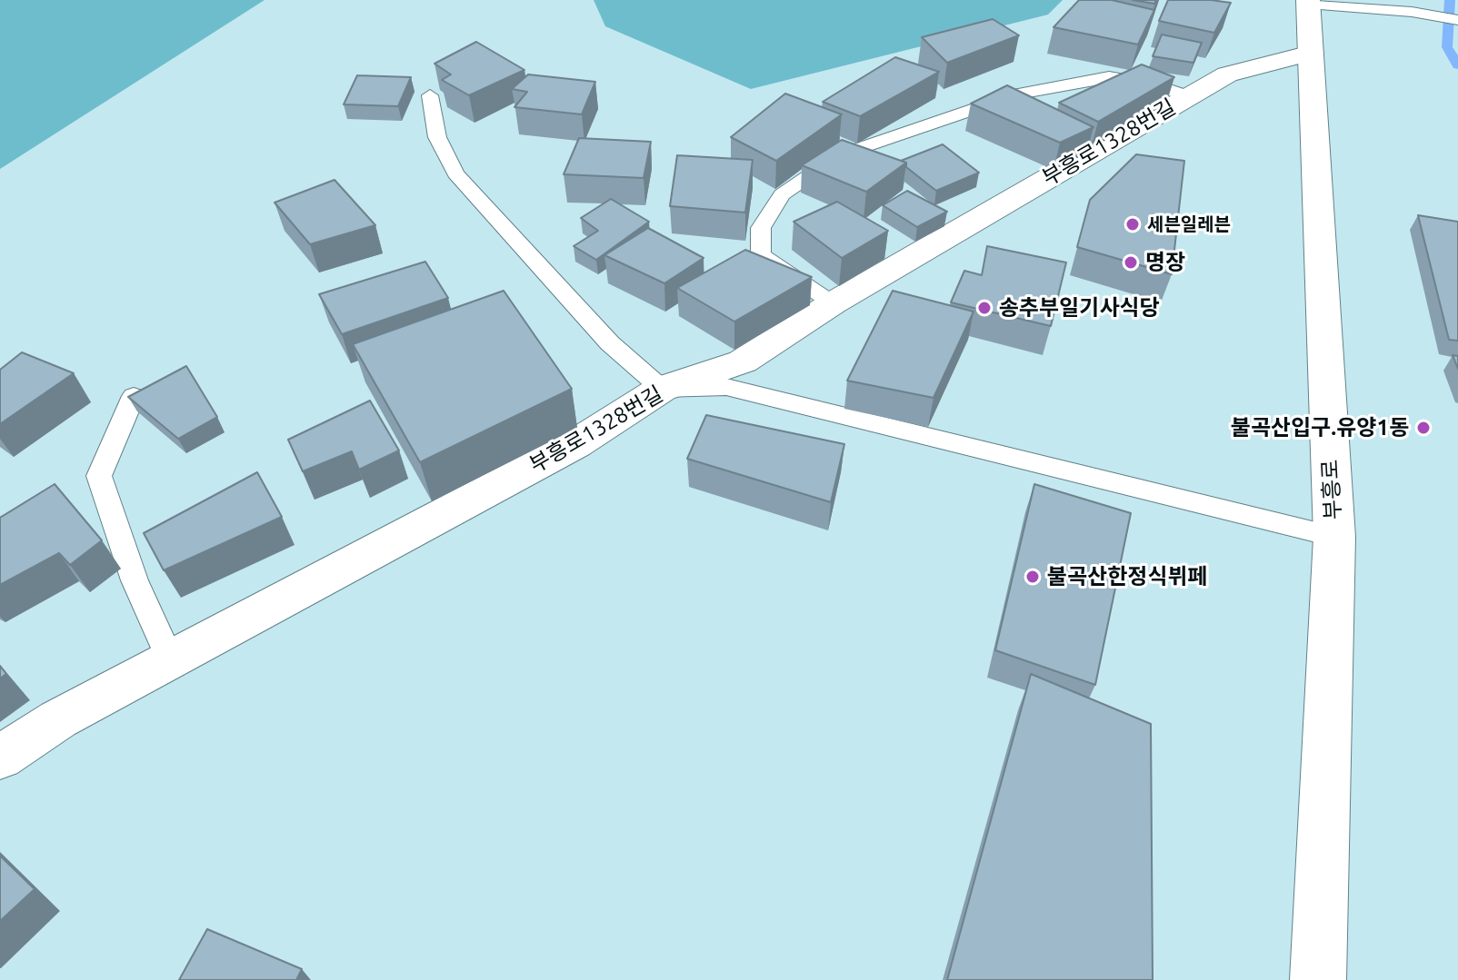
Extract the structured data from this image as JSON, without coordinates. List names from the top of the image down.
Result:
{
  "streets": {
    "street": ["부흥로1328번길", "부흥로"]
  },
  "crossings": [
    ["부흥로1328번길", "부흥로"]
  ],
  "places": [
    "세븐일레븐",
    "명장",
    "송추부일기사식당",
    "불곡산입구.유양1동",
    "불곡산한정식뷔페"
  ]
}
